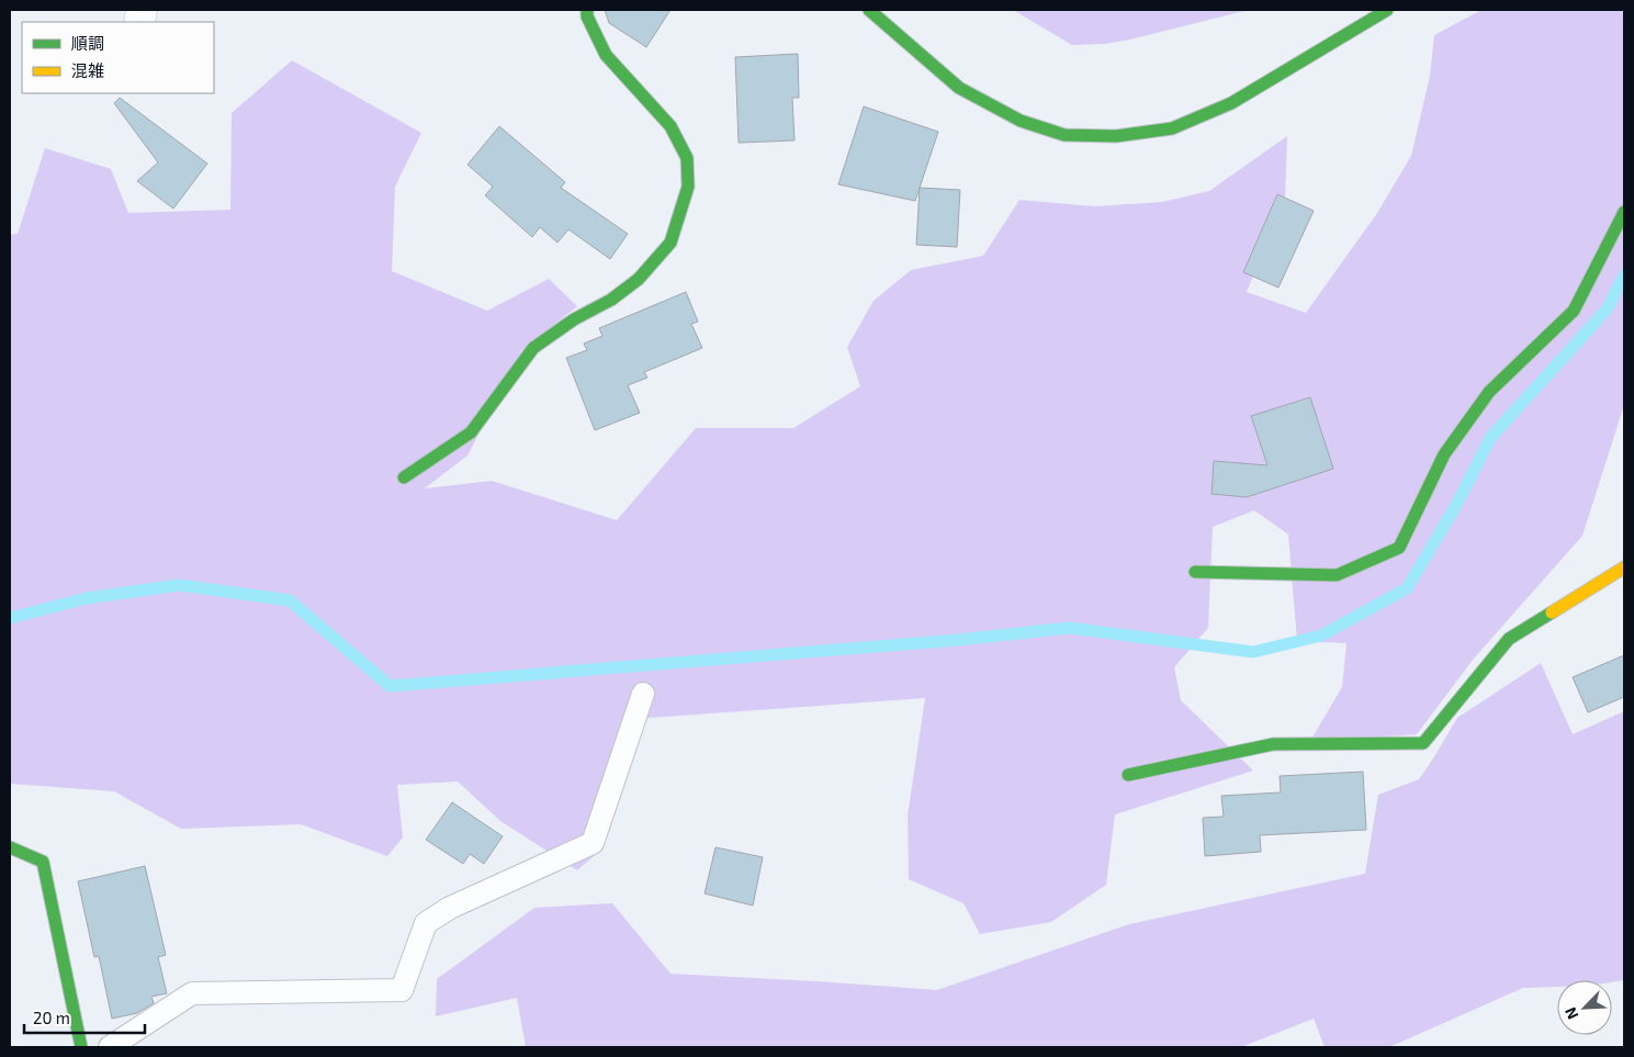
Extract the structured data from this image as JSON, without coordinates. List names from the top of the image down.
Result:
{
  "legend": ["順調", "混雑"],
  "scale_bar": "20 m",
  "north": "bottom left"
}
